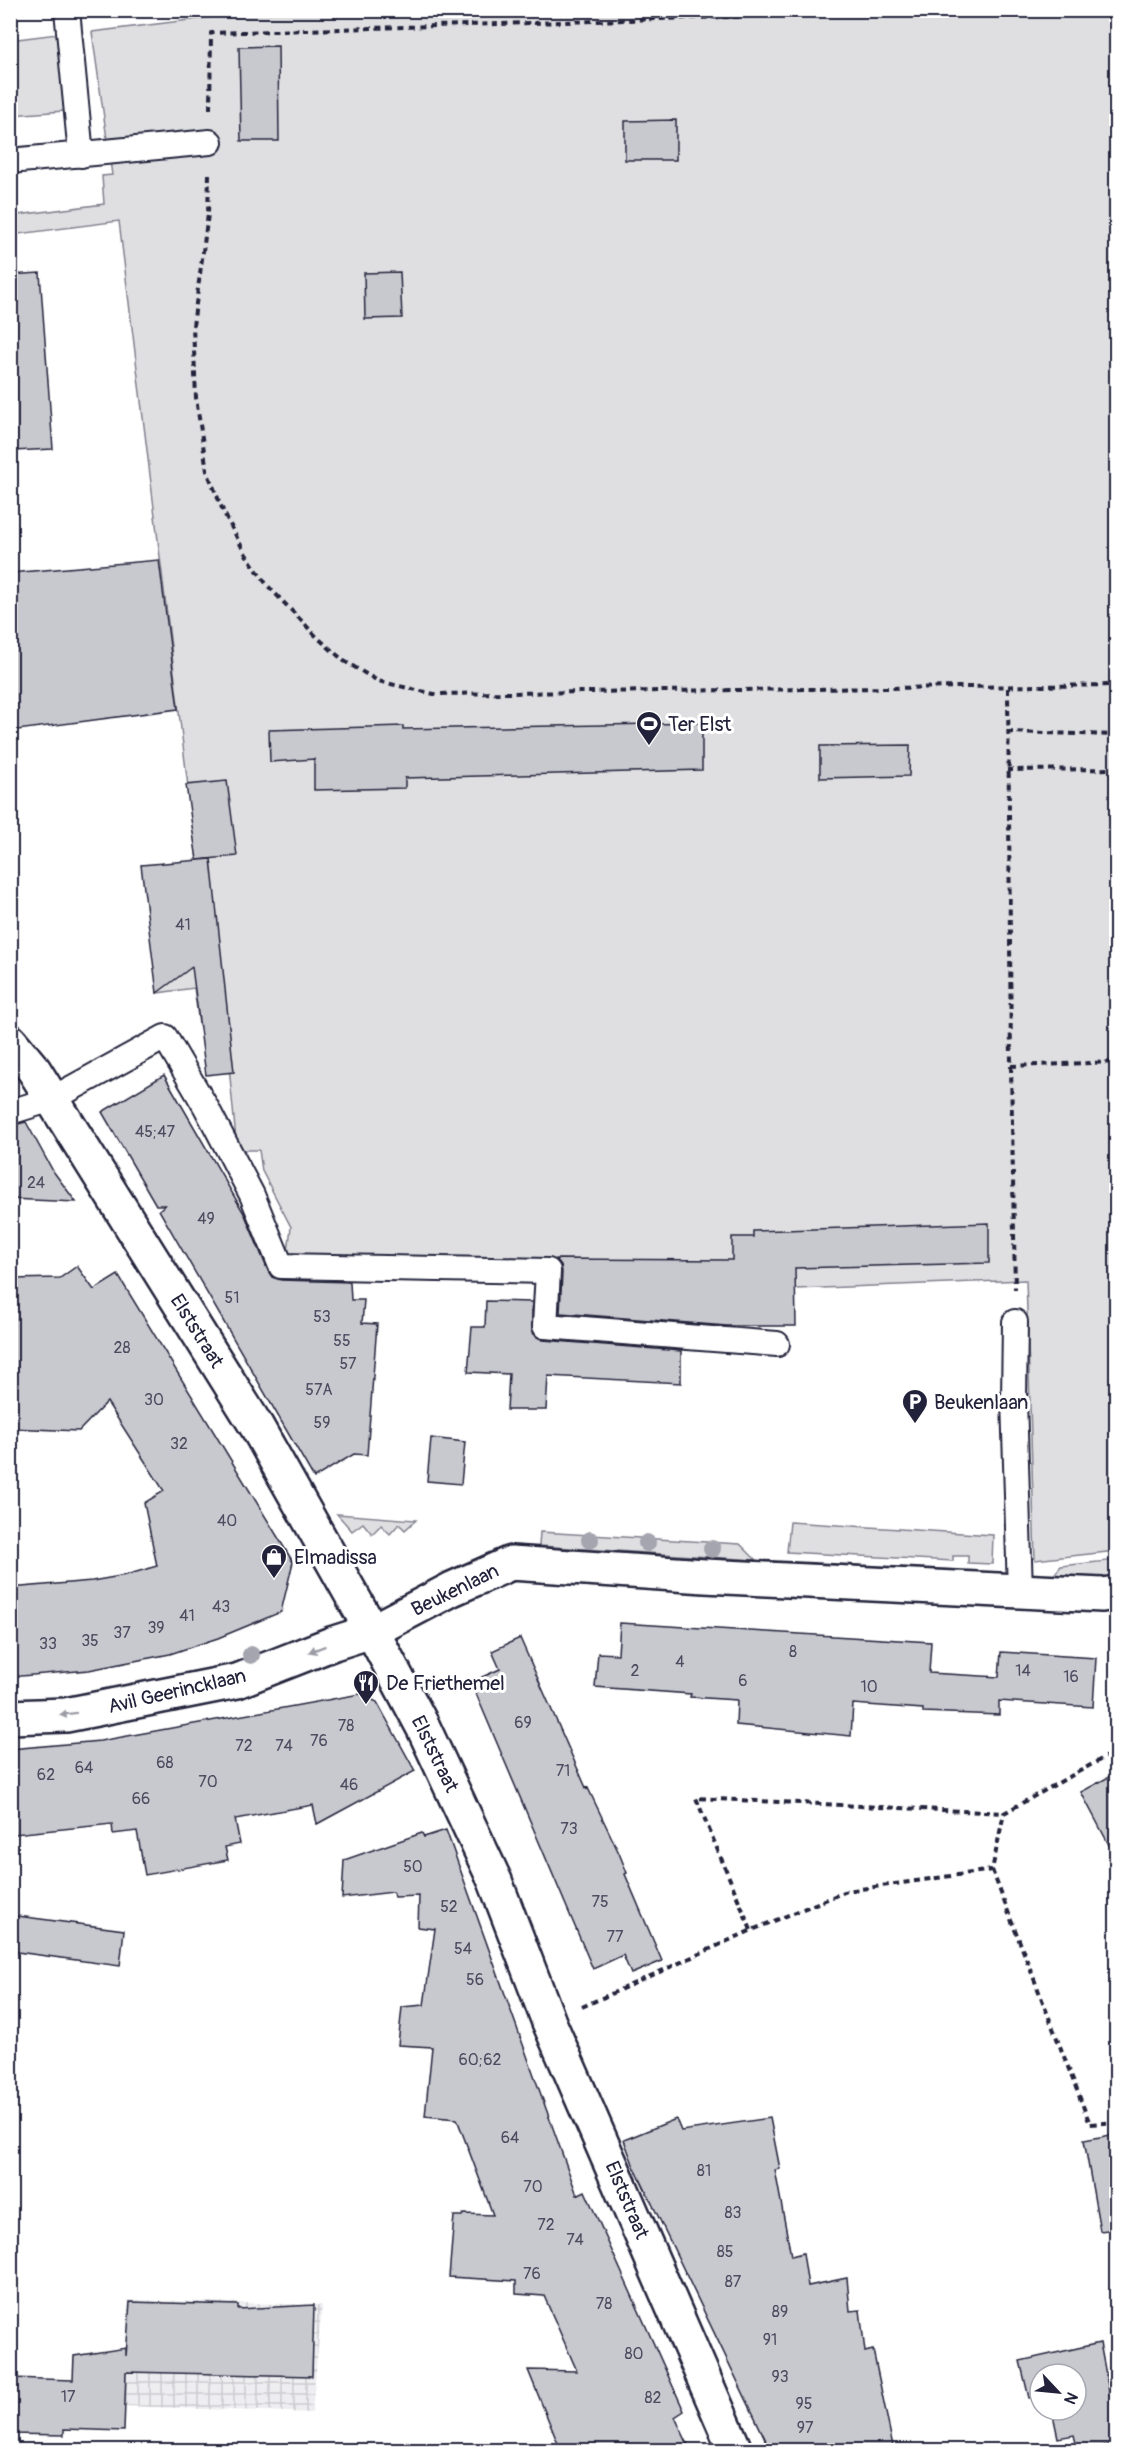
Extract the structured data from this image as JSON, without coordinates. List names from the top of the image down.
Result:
{
  "streets": {
    "street": ["Elststraat", "Beukenlaan", "Avil Geerincklaan"]
  },
  "crossings": [
    ["Elststraat", "Beukenlaan"],
    ["Elststraat", "Avil Geerincklaan"],
    ["Beukenlaan", "Avil Geerincklaan"]
  ],
  "one_way": ["Avil Geerincklaan"],
  "places": {
    "sports": ["Ter Elst"],
    "parking": ["Beukenlaan"],
    "shop": ["Elmadissa"],
    "restaurant": ["De Friethemel"]
  },
  "house_numbers": [
    "41",
    "45;47",
    "24",
    "49",
    "51",
    "53",
    "55",
    "28",
    "57",
    "57A",
    "30",
    "59",
    "32",
    "40",
    "43",
    "41",
    "39",
    "37",
    "35",
    "33",
    "8",
    "4",
    "2",
    "14",
    "16",
    "6",
    "10",
    "69",
    "78",
    "76",
    "72",
    "74",
    "68",
    "64",
    "71",
    "62",
    "70",
    "46",
    "66",
    "73",
    "50",
    "75",
    "52",
    "77",
    "54",
    "56",
    "60;62",
    "64",
    "81",
    "70",
    "83",
    "72",
    "74",
    "85",
    "76",
    "87",
    "78",
    "89",
    "91",
    "80",
    "93",
    "17",
    "82",
    "95",
    "97"
  ],
  "north": "bottom right"
}
